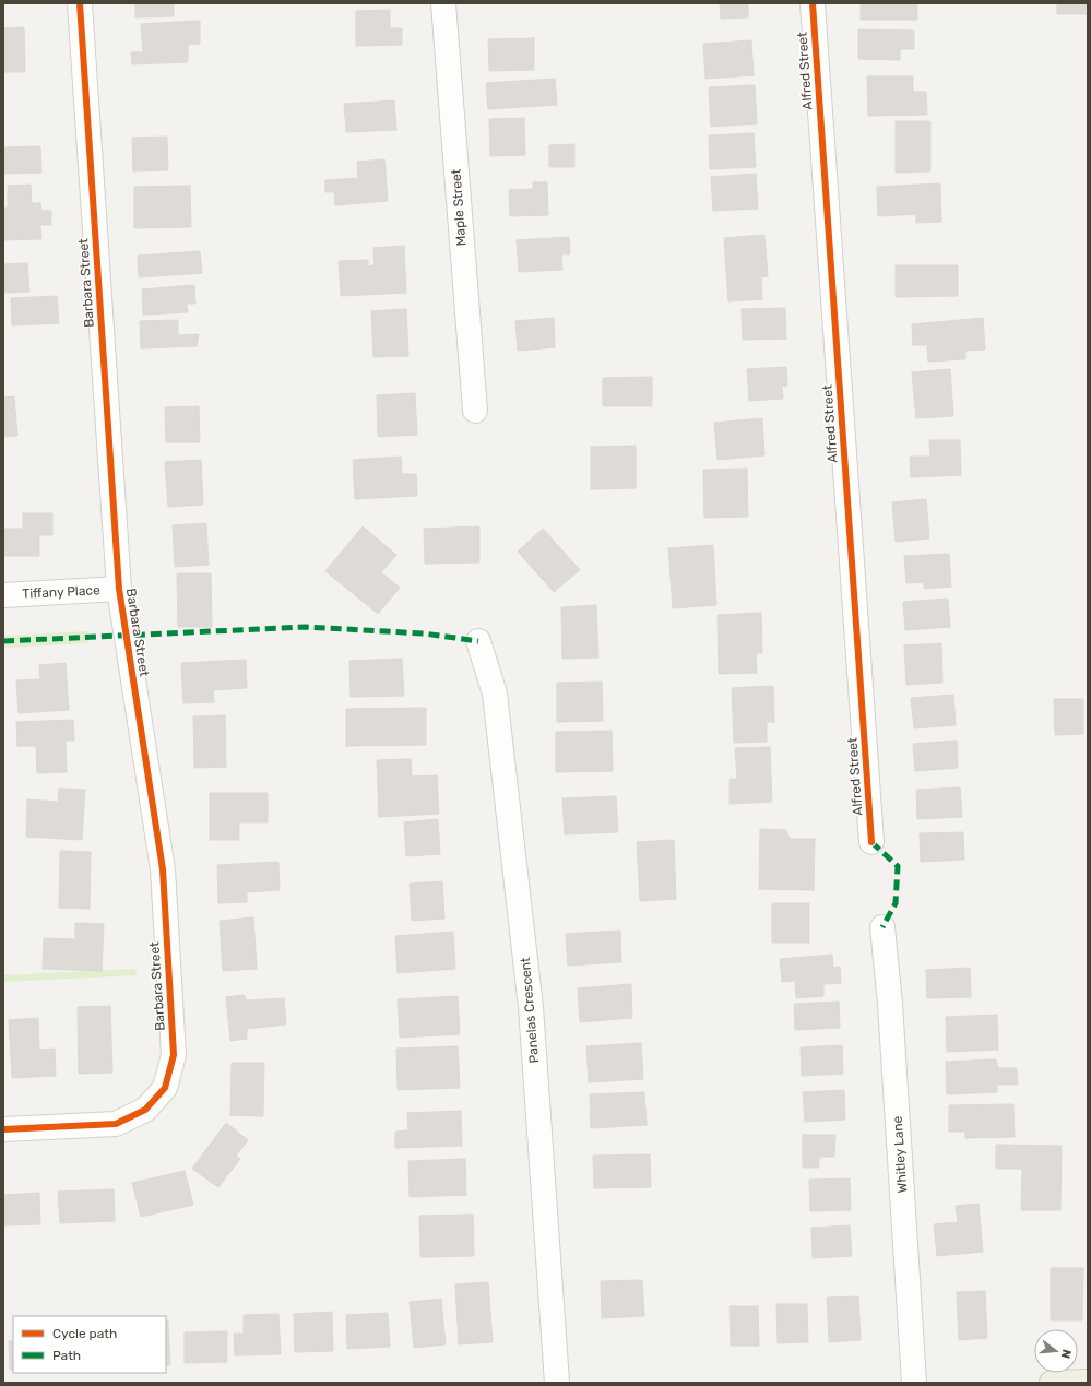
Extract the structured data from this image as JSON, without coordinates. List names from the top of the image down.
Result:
{
  "streets": {
    "street": [
      "Alfred Street",
      "Maple Street",
      "Barbara Street",
      "Tiffany Place",
      "Panelas Crescent",
      "Whitley Lane"
    ]
  },
  "crossings": [
    ["Barbara Street", "Tiffany Place"]
  ],
  "legend": ["Cycle path", "Path"],
  "north": "right"
}
